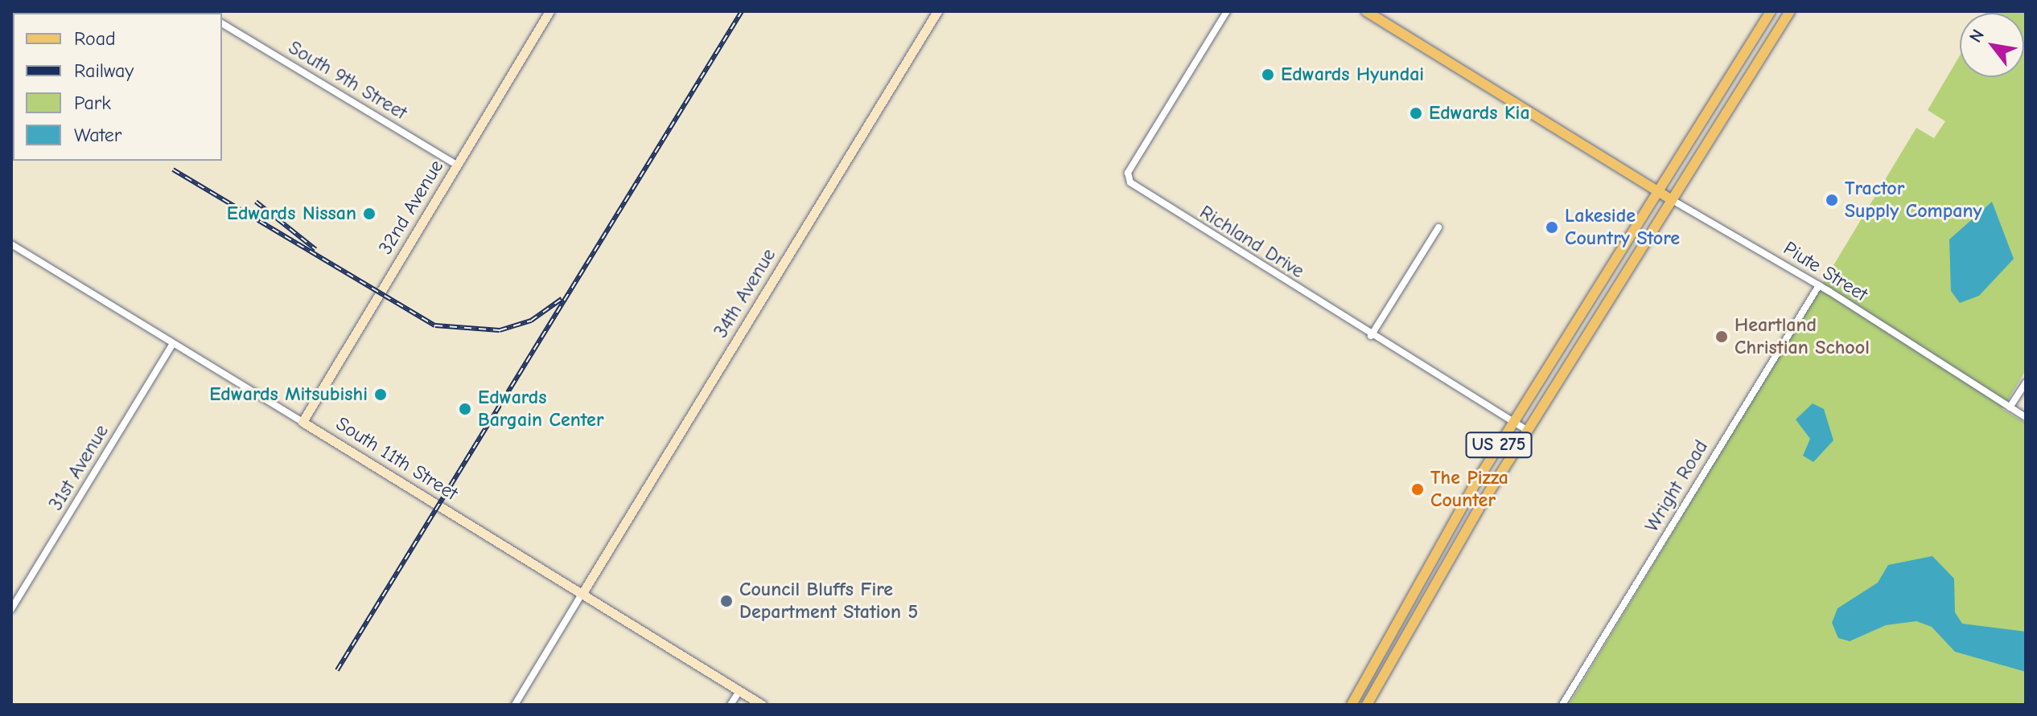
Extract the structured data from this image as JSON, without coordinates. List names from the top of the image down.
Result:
{
  "streets": {
    "main road": ["US 275"],
    "street": [
      "South 9th Street",
      "32nd Avenue",
      "Richland Drive",
      "Piute Street",
      "34th Avenue",
      "South 11th Street",
      "31st Avenue",
      "Wright Road"
    ]
  },
  "crossings": [
    ["South 9th Street", "32nd Avenue"],
    ["32nd Avenue", "South 11th Street"],
    ["Richland Drive", "US 275"],
    ["Piute Street", "US 275"],
    ["Piute Street", "Wright Road"],
    ["34th Avenue", "South 11th Street"],
    ["South 11th Street", "31st Avenue"]
  ],
  "places": [
    "Edwards Hyundai",
    "Edwards Kia",
    "Tractor Supply Company",
    "Edwards Nissan",
    "Lakeside Country Store",
    "Heartland Christian School",
    "Edwards Mitsubishi",
    "Edwards Bargain Center",
    "The Pizza Counter",
    "Council Bluffs Fire Department Station 5"
  ],
  "legend": [
    "Road",
    "Railway",
    "Park",
    "Water"
  ],
  "north": "top left"
}
